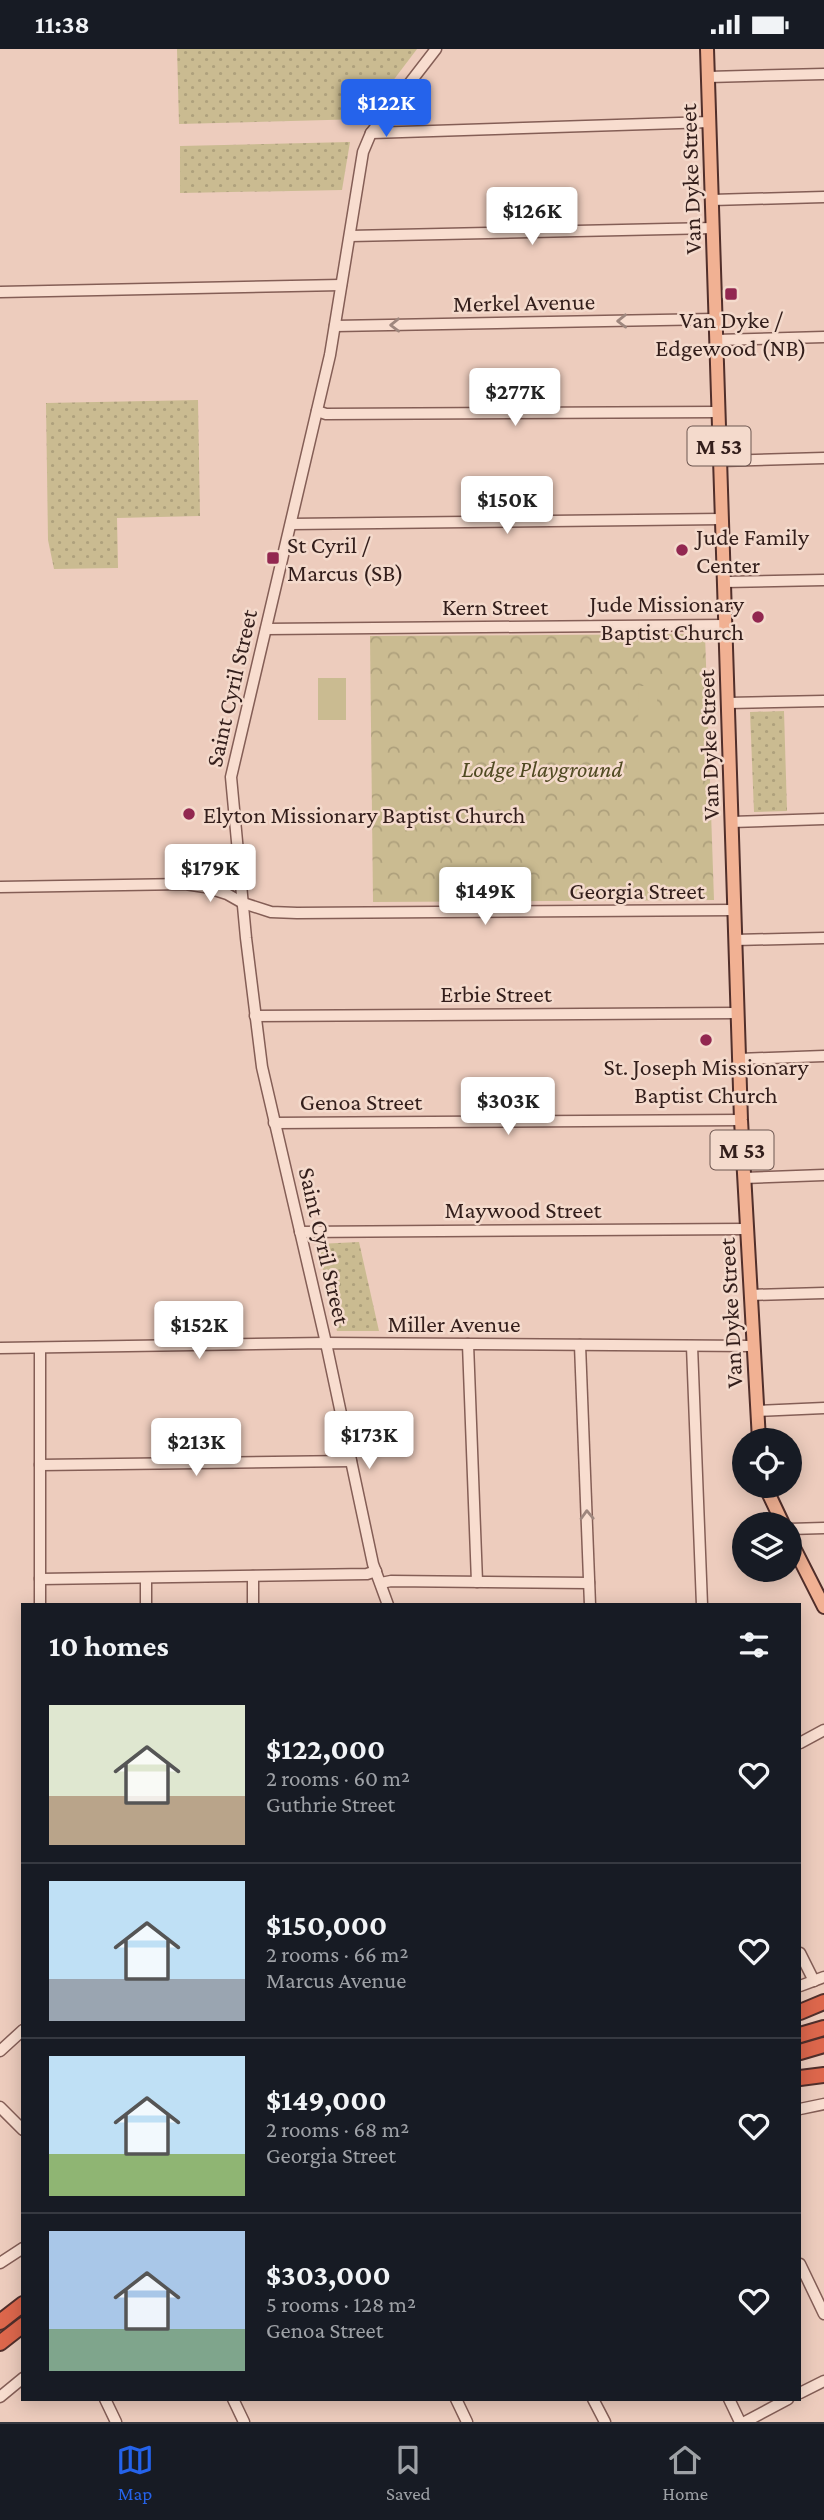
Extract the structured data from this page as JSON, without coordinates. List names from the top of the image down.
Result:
{
  "streets": {
    "main road": ["Van Dyke Street", "M 53"],
    "street": [
      "Merkel Avenue",
      "Kern Street",
      "Saint Cyril Street",
      "Georgia Street",
      "Erbie Street",
      "Genoa Street",
      "Maywood Street",
      "Miller Avenue"
    ]
  },
  "crossings": [
    ["Van Dyke Street", "Merkel Avenue"],
    ["Van Dyke Street", "Kern Street"],
    ["Van Dyke Street", "Georgia Street"],
    ["Van Dyke Street", "Erbie Street"],
    ["Van Dyke Street", "Genoa Street"],
    ["Van Dyke Street", "Maywood Street"],
    ["Van Dyke Street", "Miller Avenue"],
    ["Merkel Avenue", "Saint Cyril Street"],
    ["Kern Street", "Saint Cyril Street"],
    ["Saint Cyril Street", "Georgia Street"],
    ["Saint Cyril Street", "Erbie Street"],
    ["Saint Cyril Street", "Genoa Street"],
    ["Saint Cyril Street", "Maywood Street"],
    ["Saint Cyril Street", "Miller Avenue"]
  ],
  "one_way": ["Merkel Avenue"],
  "parks": ["Lodge Playground"],
  "places": {
    "transit": ["Van Dyke / Edgewood (NB)", "St Cyril / Marcus (SB)"],
    "other": [
      "Jude Family Center",
      "Jude Missionary Baptist Church",
      "Elyton Missionary Baptist Church",
      "St. Joseph Missionary Baptist Church"
    ]
  },
  "page": {
    "status": "11:38",
    "price": [
      "$122K",
      "$126K",
      "$277K",
      "$150K",
      "$179K",
      "$149K",
      "$303K",
      "$152K",
      "$173K",
      "$213K"
    ],
    "heading": "10 homes",
    "list": [
      {
        "name": "$122,000",
        "note": "2 rooms · 60 m² · Guthrie Street"
      },
      {
        "name": "$150,000",
        "note": "2 rooms · 66 m² · Marcus Avenue"
      },
      {
        "name": "$149,000",
        "note": "2 rooms · 68 m² · Georgia Street"
      },
      {
        "name": "$303,000",
        "note": "5 rooms · 128 m² · Genoa Street"
      }
    ],
    "tabs": ["Map", "Saved", "Home"]
  }
}
